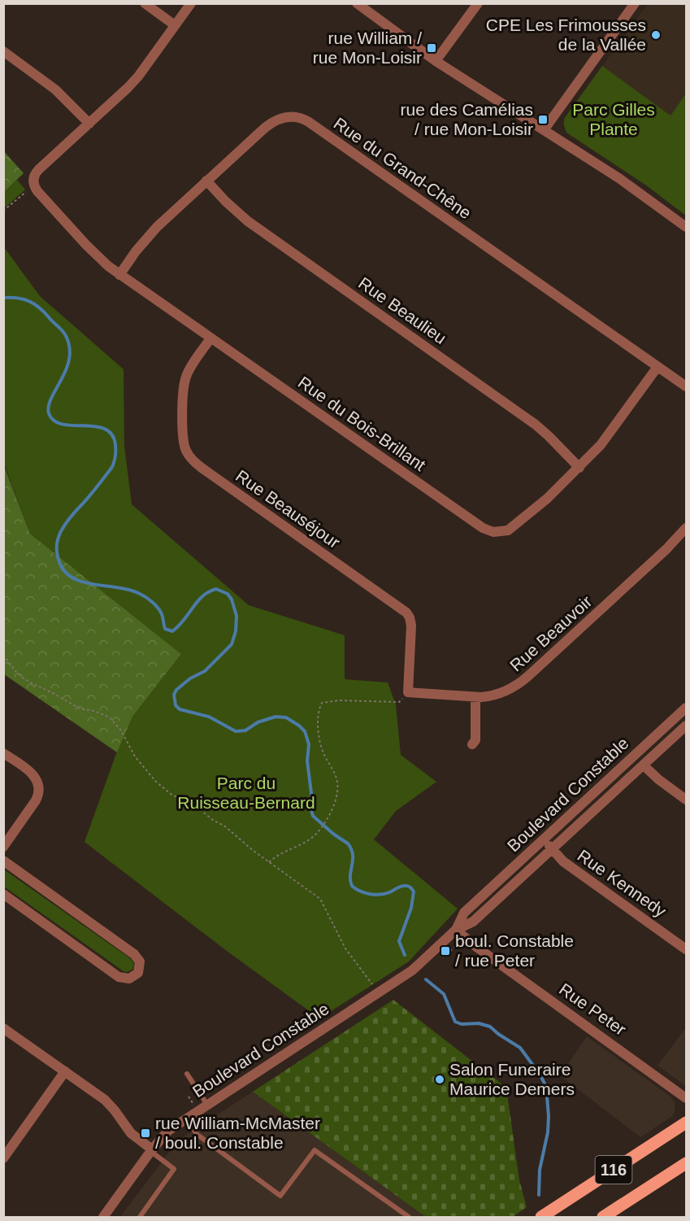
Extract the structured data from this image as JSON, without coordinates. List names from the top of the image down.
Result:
{
  "streets": {
    "main road": ["116"],
    "street": [
      "Rue du Grand-Chêne",
      "Rue Beaulieu",
      "Rue du Bois-Brillant",
      "Rue Beauséjour",
      "Rue Beauvoir",
      "Boulevard Constable",
      "Rue Kennedy",
      "Rue Peter"
    ]
  },
  "crossings": [
    ["Rue du Grand-Chêne", "Rue Beaulieu"],
    ["Rue du Grand-Chêne", "Rue du Bois-Brillant"],
    ["Rue Beaulieu", "Rue du Bois-Brillant"],
    ["Rue du Bois-Brillant", "Rue Beauséjour"],
    ["Rue Beauséjour", "Rue Beauvoir"],
    ["Boulevard Constable", "Rue Kennedy"],
    ["Boulevard Constable", "Rue Peter"]
  ],
  "parks": ["Parc Gilles Plante", "Parc du Ruisseau-Bernard"],
  "places": {
    "other": ["CPE Les Frimousses de la Vallée", "Salon Funeraire Maurice Demers"],
    "transit": [
      "rue William / rue Mon-Loisir",
      "rue des Camélias / rue Mon-Loisir",
      "boul. Constable / rue Peter",
      "rue William-McMaster / boul. Constable"
    ]
  }
}
